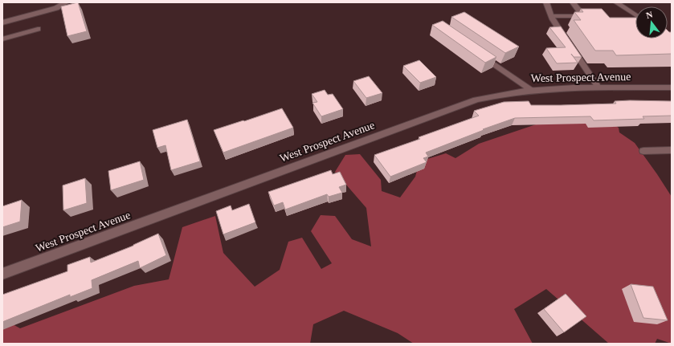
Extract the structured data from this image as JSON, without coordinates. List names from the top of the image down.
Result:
{
  "streets": {
    "street": ["West Prospect Avenue"]
  },
  "north": "top"
}
